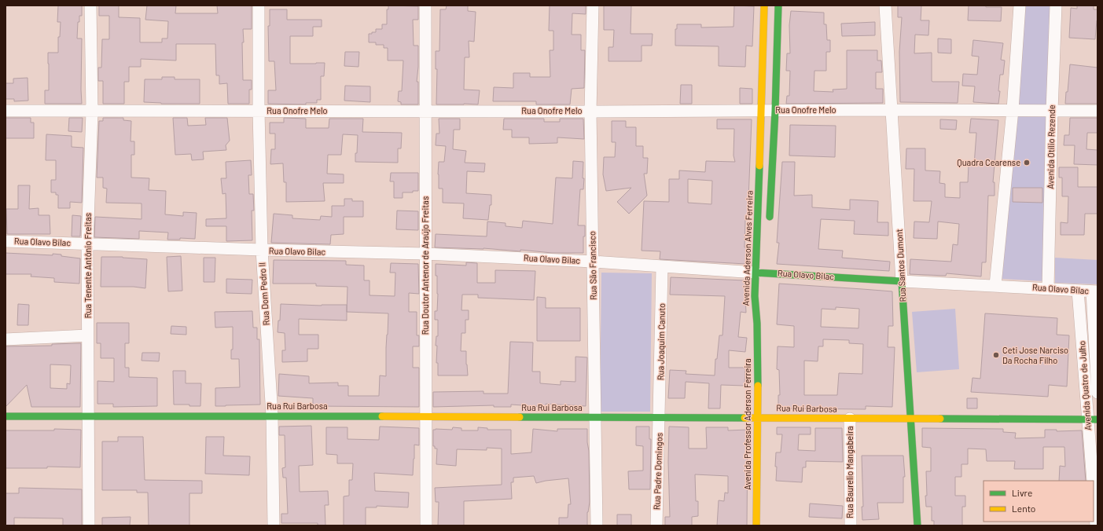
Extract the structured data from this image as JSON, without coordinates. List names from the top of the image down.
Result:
{
  "streets": {
    "main road": [
      "Rua Olavo Bilac",
      "Avenida Aderson Alves Ferreira",
      "Rua Santos Dumont",
      "Rua Rui Barbosa",
      "Avenida Professor Aderson Ferreira"
    ],
    "street": [
      "Rua Onofre Melo",
      "Avenida Otílio Rezende",
      "Rua Tenente Antônio Freitas",
      "Rua Doutor Antenor de Araújo Freitas",
      "Rua São Francisco",
      "Rua Dom Pedro II",
      "Rua Joaquim Canuto",
      "Avenida Quatro de Julho",
      "Rua Padre Domingos",
      "Rua Baurelio Mangabeira"
    ]
  },
  "crossings": [
    ["Rua Onofre Melo", "Avenida Otílio Rezende"],
    ["Rua Onofre Melo", "Avenida Aderson Alves Ferreira"],
    ["Rua Onofre Melo", "Rua Tenente Antônio Freitas"],
    ["Rua Onofre Melo", "Rua Doutor Antenor de Araújo Freitas"],
    ["Rua Onofre Melo", "Rua São Francisco"],
    ["Rua Onofre Melo", "Rua Santos Dumont"],
    ["Rua Onofre Melo", "Rua Dom Pedro II"],
    ["Avenida Otílio Rezende", "Rua Olavo Bilac"],
    ["Rua Olavo Bilac", "Avenida Aderson Alves Ferreira"],
    ["Rua Olavo Bilac", "Rua Tenente Antônio Freitas"],
    ["Rua Olavo Bilac", "Rua Doutor Antenor de Araújo Freitas"],
    ["Rua Olavo Bilac", "Rua São Francisco"],
    ["Rua Olavo Bilac", "Rua Santos Dumont"],
    ["Rua Olavo Bilac", "Rua Dom Pedro II"],
    ["Rua Olavo Bilac", "Rua Joaquim Canuto"],
    ["Rua Olavo Bilac", "Avenida Quatro de Julho"],
    ["Avenida Aderson Alves Ferreira", "Avenida Professor Aderson Ferreira"],
    ["Rua Tenente Antônio Freitas", "Rua Rui Barbosa"],
    ["Rua Doutor Antenor de Araújo Freitas", "Rua Rui Barbosa"],
    ["Rua São Francisco", "Rua Rui Barbosa"],
    ["Rua Santos Dumont", "Rua Rui Barbosa"],
    ["Rua Dom Pedro II", "Rua Rui Barbosa"],
    ["Rua Joaquim Canuto", "Rua Rui Barbosa"],
    ["Rua Joaquim Canuto", "Rua Padre Domingos"],
    ["Avenida Quatro de Julho", "Rua Rui Barbosa"],
    ["Rua Rui Barbosa", "Avenida Professor Aderson Ferreira"],
    ["Rua Rui Barbosa", "Rua Padre Domingos"],
    ["Rua Rui Barbosa", "Rua Baurelio Mangabeira"]
  ],
  "places": ["Quadra Cearense", "Ceti Jose Narciso Da Rocha Filho"],
  "legend": ["Livre", "Lento"]
}
